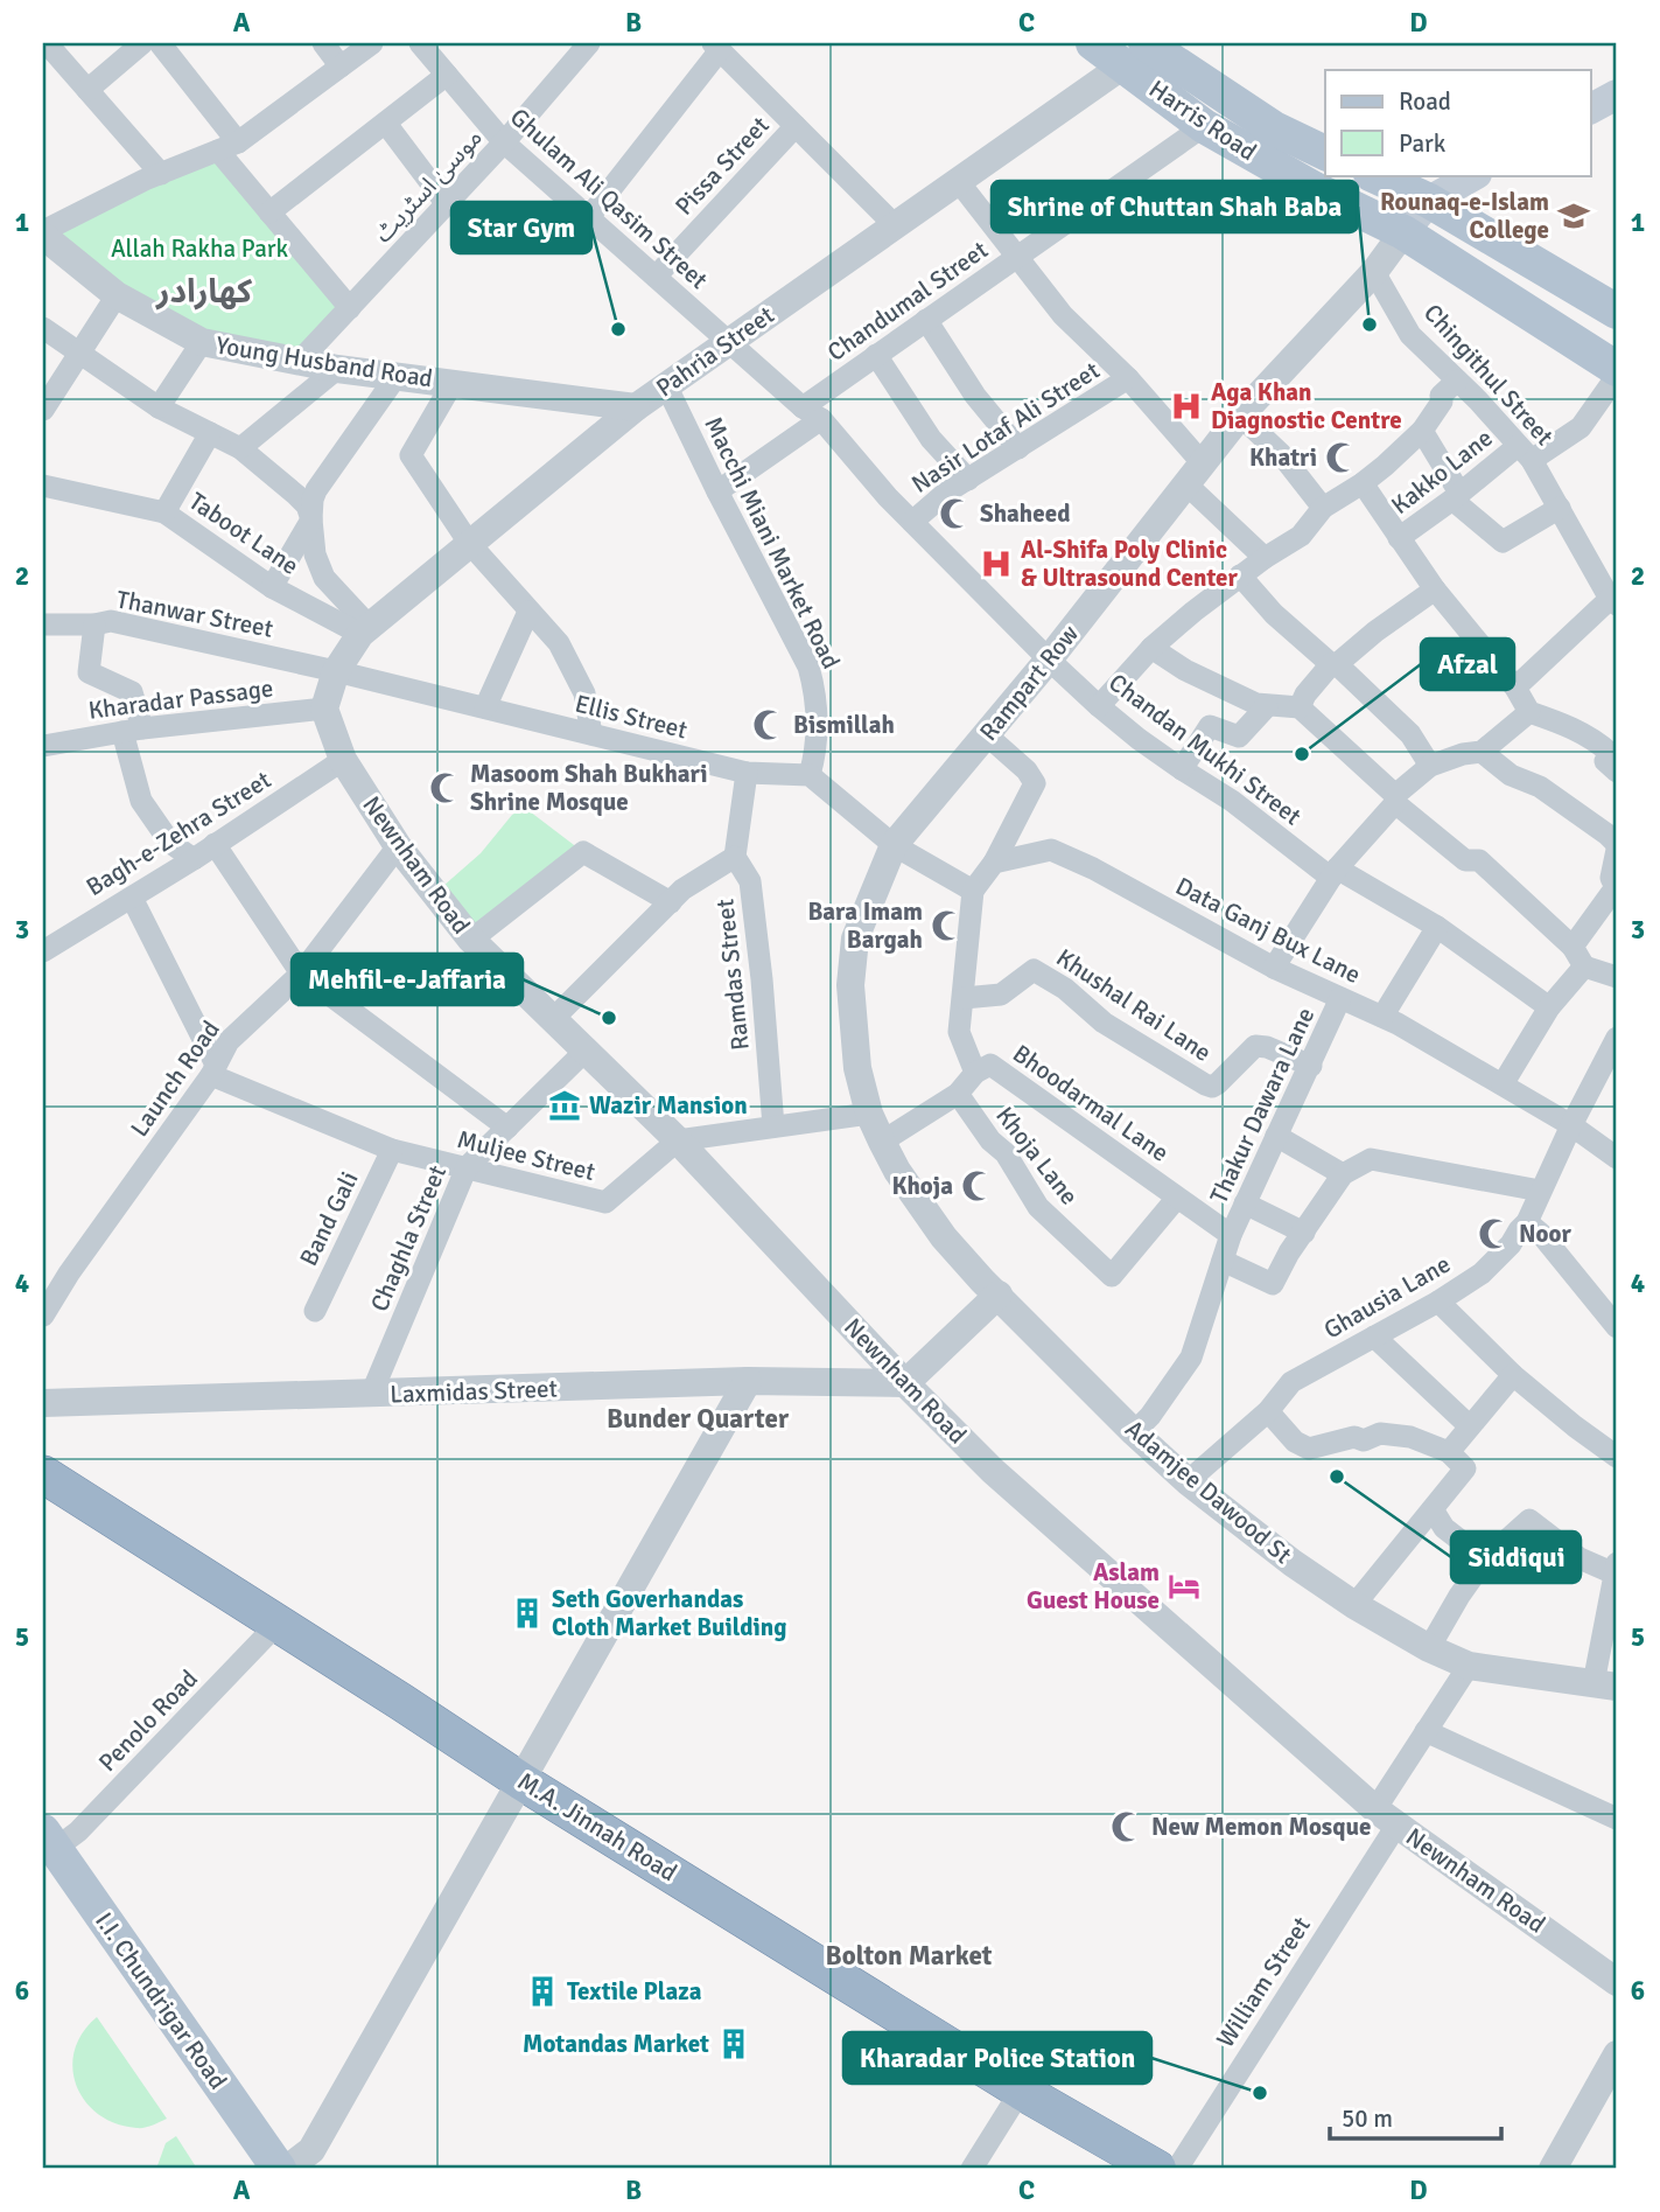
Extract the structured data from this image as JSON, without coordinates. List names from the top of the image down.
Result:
{
  "streets": {
    "highway": ["M.A. Jinnah Road"],
    "main road": ["Harris Road", "I.I. Chundrigar Road"],
    "street": [
      "Pissa Street",
      "موسیٰ اسٹریٹ",
      "Ghulam Ali Qasim Street",
      "Chandumal Street",
      "Pahria Street",
      "Young Husband Road",
      "Chingithul Street",
      "Nasir Lotaf Ali Street",
      "Kakko Lane",
      "Taboot Lane",
      "Macchi Miani Market Road",
      "Thanwar Street",
      "Rampart Row",
      "Kharadar Passage",
      "Ellis Street",
      "Chandan Mukhi Street",
      "Bagh-e-Zehra Street",
      "Newnham Road",
      "Data Ganj Bux Lane",
      "Ramdas Street",
      "Khushal Rai Lane",
      "Launch Road",
      "Bhoodarmal Lane",
      "Thakur Dawara Lane",
      "Muljee Street",
      "Khoja Lane",
      "Band Gali",
      "Chaghla Street",
      "Ghausia Lane",
      "Laxmidas Street",
      "Adamjee Dawood St",
      "Penolo Road",
      "William Street"
    ]
  },
  "crossings": [
    ["Harris Road", "Chandumal Street"],
    ["Harris Road", "Pahria Street"],
    ["Harris Road", "Rampart Row"],
    ["Pissa Street", "Ghulam Ali Qasim Street"],
    ["موسیٰ اسٹریٹ", "Ghulam Ali Qasim Street"],
    ["موسیٰ اسٹریٹ", "Young Husband Road"],
    ["Ghulam Ali Qasim Street", "Chandumal Street"],
    ["Ghulam Ali Qasim Street", "Pahria Street"],
    ["Ghulam Ali Qasim Street", "Nasir Lotaf Ali Street"],
    ["Ghulam Ali Qasim Street", "Rampart Row"],
    ["Ghulam Ali Qasim Street", "Chandan Mukhi Street"],
    ["Chandumal Street", "Macchi Miani Market Road"],
    ["Pahria Street", "Young Husband Road"],
    ["Pahria Street", "Taboot Lane"],
    ["Pahria Street", "Macchi Miani Market Road"],
    ["Pahria Street", "Thanwar Street"],
    ["Pahria Street", "Ellis Street"],
    ["Chingithul Street", "Kakko Lane"],
    ["Chingithul Street", "Rampart Row"],
    ["Macchi Miani Market Road", "Ellis Street"],
    ["Thanwar Street", "Ellis Street"],
    ["Rampart Row", "Chandan Mukhi Street"],
    ["Rampart Row", "Adamjee Dawood St"],
    ["Kharadar Passage", "Newnham Road"],
    ["Bagh-e-Zehra Street", "Newnham Road"],
    ["Newnham Road", "Launch Road"],
    ["Newnham Road", "Muljee Street"],
    ["Newnham Road", "Chaghla Street"],
    ["Newnham Road", "Laxmidas Street"],
    ["Newnham Road", "William Street"],
    ["Data Ganj Bux Lane", "Thakur Dawara Lane"],
    ["Data Ganj Bux Lane", "Ghausia Lane"],
    ["Khushal Rai Lane", "Thakur Dawara Lane"],
    ["Launch Road", "Muljee Street"],
    ["Bhoodarmal Lane", "Thakur Dawara Lane"],
    ["Bhoodarmal Lane", "Khoja Lane"],
    ["Bhoodarmal Lane", "Adamjee Dawood St"],
    ["Thakur Dawara Lane", "Adamjee Dawood St"],
    ["Muljee Street", "Band Gali"],
    ["Muljee Street", "Chaghla Street"],
    ["Chaghla Street", "Laxmidas Street"],
    ["Ghausia Lane", "Adamjee Dawood St"],
    ["Adamjee Dawood St", "William Street"],
    ["Penolo Road", "M.A. Jinnah Road"],
    ["Penolo Road", "I.I. Chundrigar Road"]
  ],
  "districts": ["کھارادر", "Bunder Quarter", "Bolton Market"],
  "parks": ["Allah Rakha Park"],
  "places": {
    "school or university": ["Rounaq-e-Islam College"],
    "other": [
      "Shrine of Chuttan Shah Baba",
      "Star Gym",
      "Afzal",
      "Mehfil-e-Jaffaria",
      "Siddiqui",
      "Kharadar Police Station"
    ],
    "hospital": ["Aga Khan Diagnostic Centre", "Al-Shifa Poly Clinic & Ultrasound Center"],
    "mosque": [
      "Khatri",
      "Shaheed",
      "Bismillah",
      "Masoom Shah Bukhari Shrine Mosque",
      "Bara Imam Bargah",
      "Khoja",
      "Noor",
      "New Memon Mosque"
    ],
    "museum": ["Wazir Mansion"],
    "hotel": ["Aslam Guest House"],
    "building": ["Seth Goverhandas Cloth Market Building", "Textile Plaza", "Motandas Market"]
  },
  "legend": ["Road", "Park"],
  "scale_bar": "50 m",
  "grid": {
    "columns": [
      "A",
      "B",
      "C",
      "D"
    ],
    "rows": [
      "1",
      "2",
      "3",
      "4",
      "5",
      "6"
    ]
  }
}
